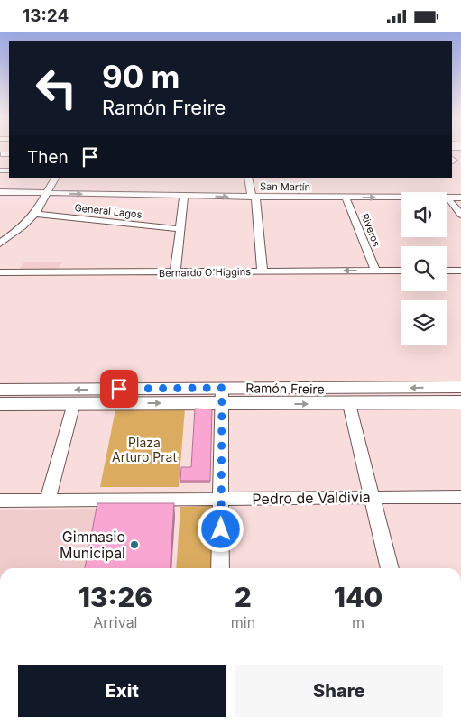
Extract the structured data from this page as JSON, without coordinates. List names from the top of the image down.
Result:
{
  "streets": {
    "main road": ["Ramón Freire"],
    "street": [
      "San Martín",
      "General Lagos",
      "Riveros",
      "Bernardo O'Higgins",
      "Pedro de Valdivia"
    ]
  },
  "crossings": [
    ["San Martín", "Riveros"],
    ["Riveros", "Bernardo O'Higgins"]
  ],
  "one_way": ["San Martín"],
  "parks": ["Plaza Arturo Prat"],
  "places": ["Gimnasio Municipal"],
  "page": {
    "status": "13:24",
    "turn": ["90 m", "Ramón Freire"],
    "then": "Then",
    "eta": [
      "13:26",
      "Arrival",
      "2",
      "min",
      "140",
      "m"
    ],
    "buttons": ["Exit", "Share"]
  }
}
